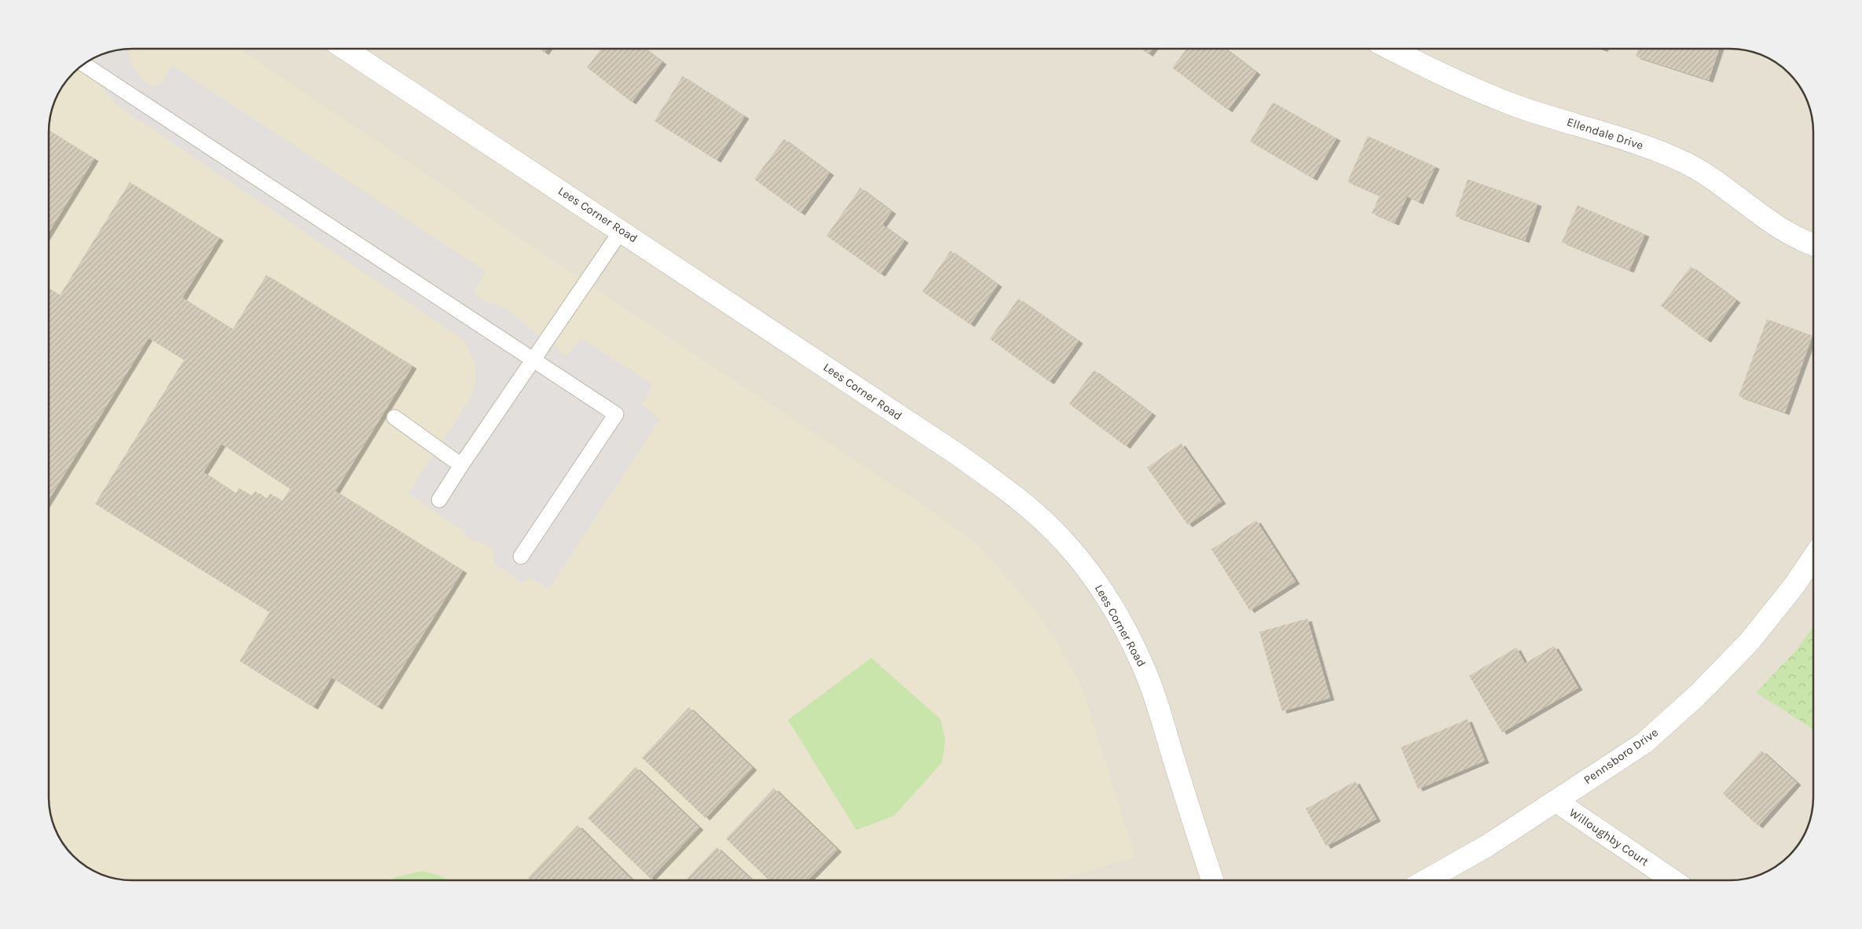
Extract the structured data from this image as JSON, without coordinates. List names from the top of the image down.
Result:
{
  "streets": {
    "street": [
      "Ellendale Drive",
      "Lees Corner Road",
      "Pennsboro Drive",
      "Willoughby Court"
    ]
  },
  "crossings": [
    ["Pennsboro Drive", "Willoughby Court"]
  ]
}
